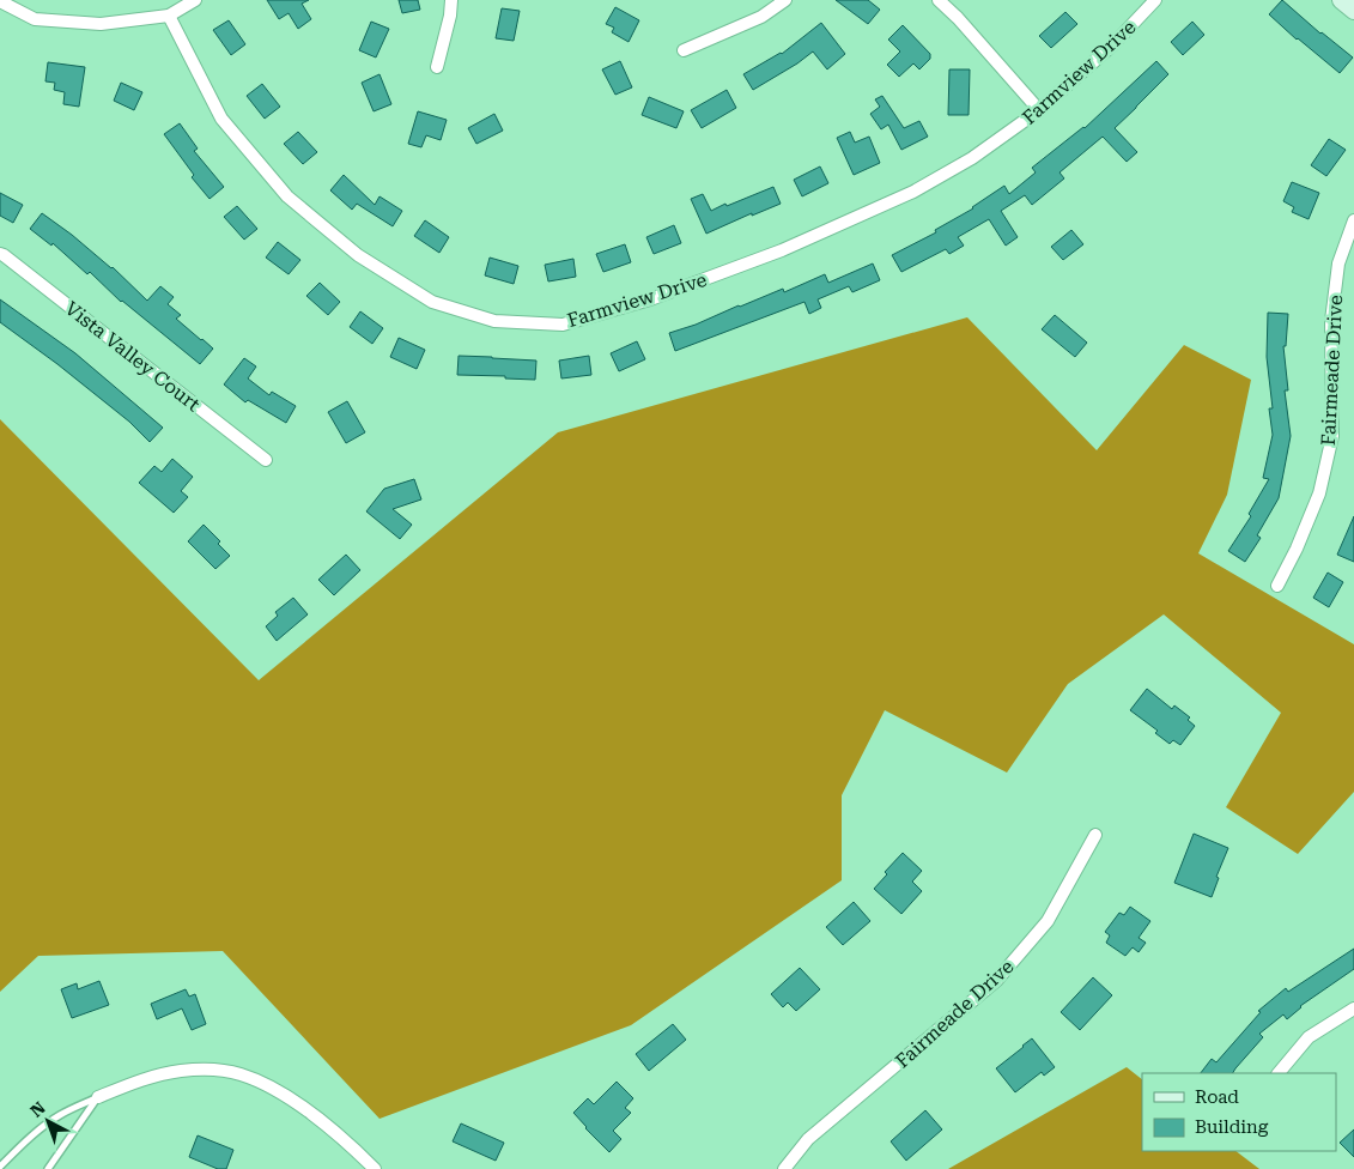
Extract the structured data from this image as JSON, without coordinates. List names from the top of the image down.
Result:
{
  "streets": {
    "street": ["Farmview Drive", "Vista Valley Court", "Fairmeade Drive"]
  },
  "legend": ["Road", "Building"],
  "north": "top left"
}
